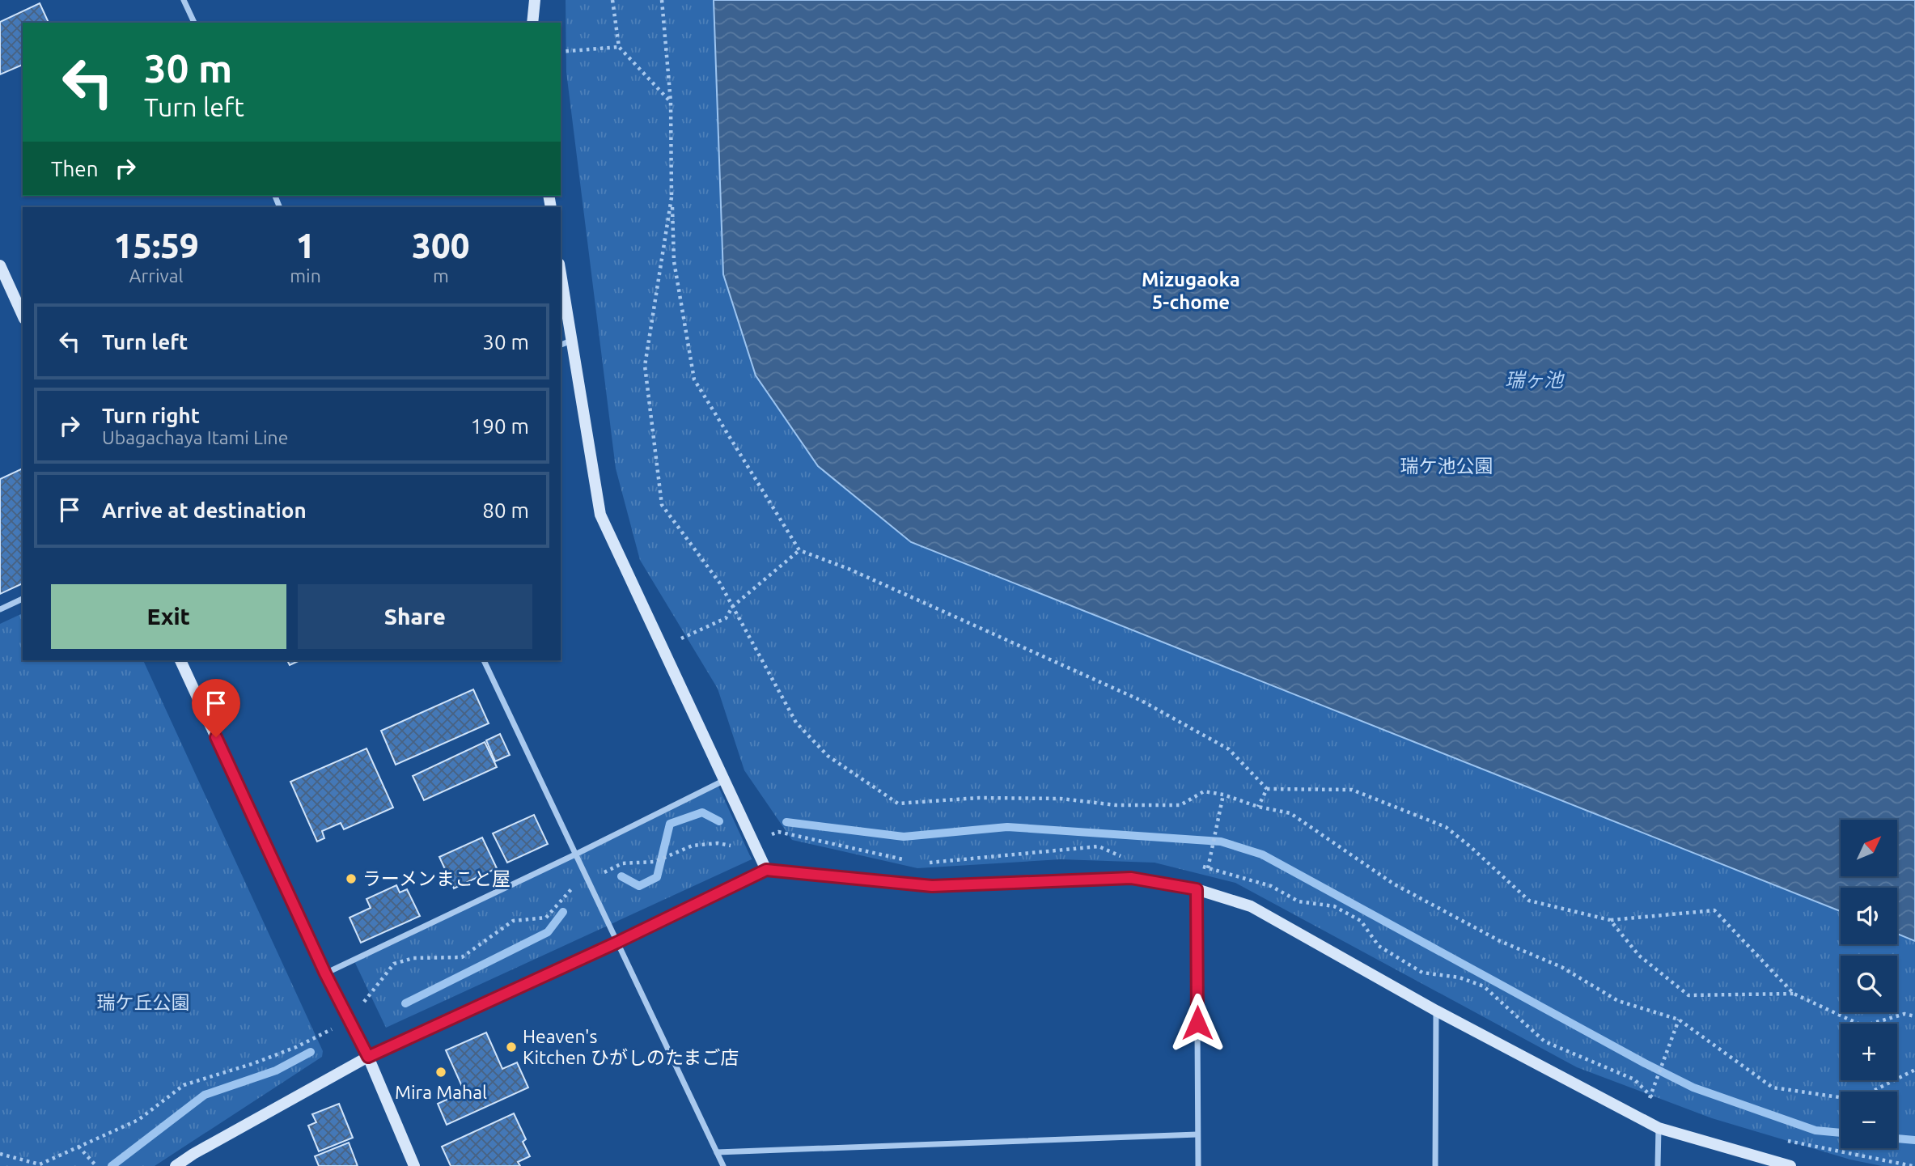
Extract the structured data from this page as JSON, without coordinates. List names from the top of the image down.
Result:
{
  "districts": ["Mizugaoka 5-chome"],
  "water": ["瑞ヶ池"],
  "parks": ["瑞ケ池公園", "瑞ケ丘公園"],
  "places": ["ラーメンまこと屋", "Heaven's Kitchen ひがしのたまご店", "Mira Mahal"],
  "north": "top right",
  "page": {
    "turn": ["30 m", "Turn left"],
    "then": "Then",
    "eta": [
      "15:59",
      "Arrival",
      "1",
      "min",
      "300",
      "m"
    ],
    "list": [
      {
        "name": "Turn left",
        "value": "30 m"
      },
      {
        "name": "Turn right",
        "note": "Ubagachaya Itami Line",
        "value": "190 m"
      },
      {
        "name": "Arrive at destination",
        "value": "80 m"
      }
    ],
    "buttons": ["Exit", "Share"],
    "map_buttons": ["+", "−"]
  }
}
